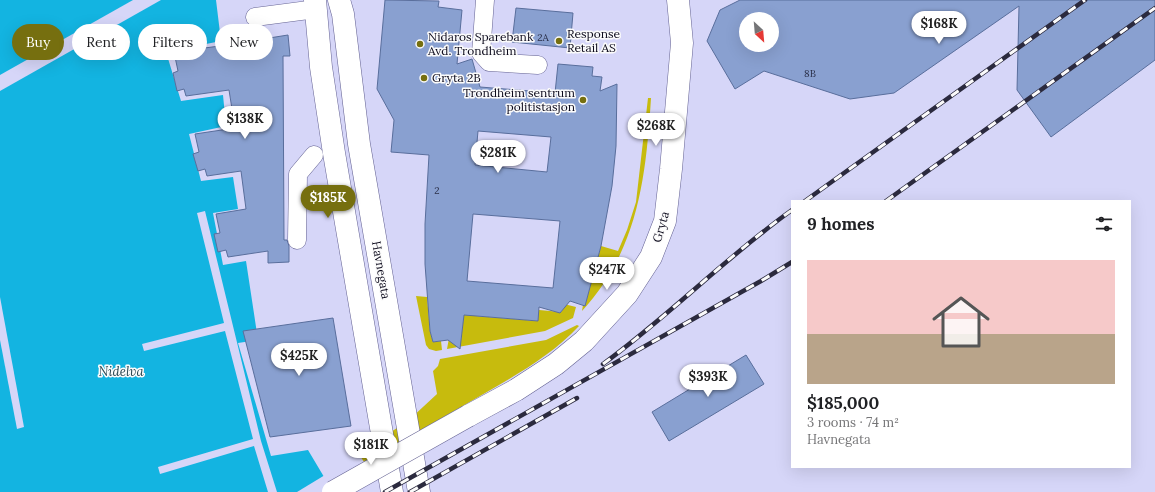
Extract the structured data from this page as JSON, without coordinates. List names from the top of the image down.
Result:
{
  "streets": {
    "main road": ["Gryta", "Havnegata"]
  },
  "water": ["Nidelva"],
  "places": [
    "Response Retail AS",
    "Nidaros Sparebank Avd. Trondheim",
    "Gryta 2B",
    "Trondheim sentrum politistasjon"
  ],
  "house_numbers": ["2A", "8B", "2"],
  "north": "bottom right",
  "page": {
    "price": [
      "$168K",
      "$138K",
      "$268K",
      "$281K",
      "$185K",
      "$247K",
      "$425K",
      "$393K",
      "$181K"
    ],
    "chip": [
      "Buy",
      "Rent",
      "Filters",
      "New"
    ],
    "heading": "9 homes",
    "list": [
      {
        "name": "$185,000",
        "note": "3 rooms · 74 m² · Havnegata"
      }
    ]
  }
}
